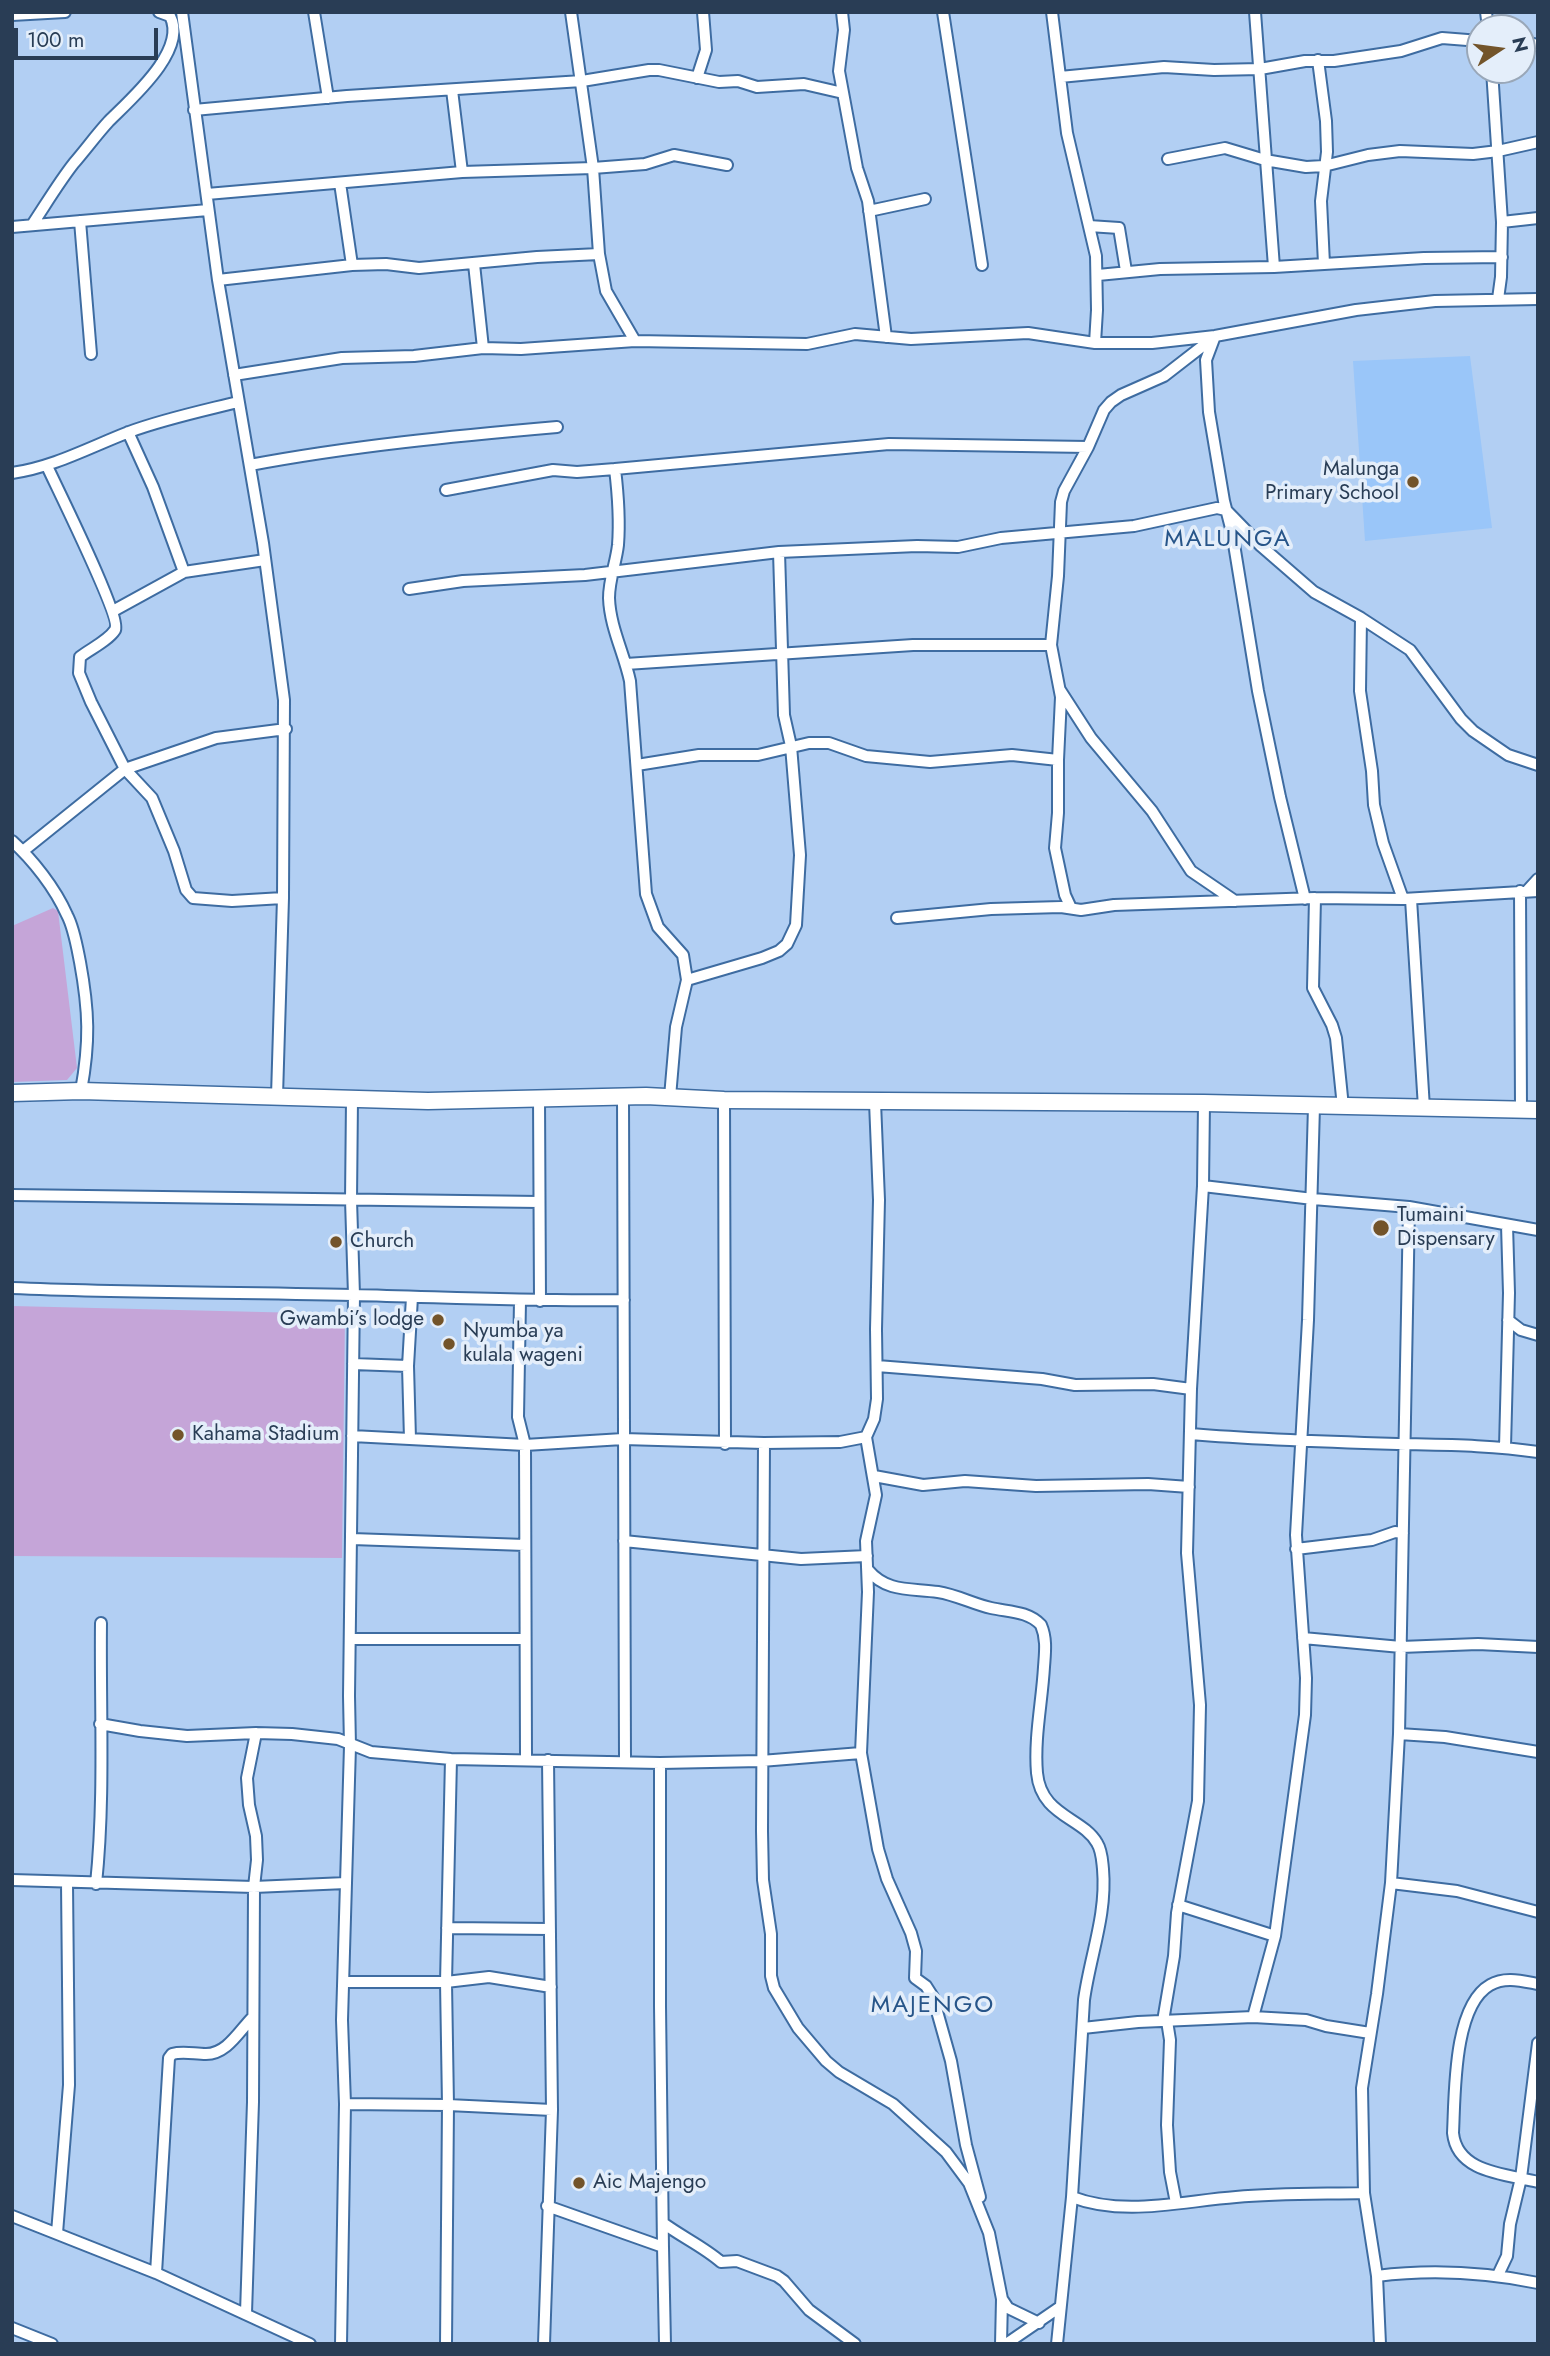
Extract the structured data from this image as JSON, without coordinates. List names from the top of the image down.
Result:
{
  "districts": ["MALUNGA", "MAJENGO"],
  "places": [
    "Malunga Primary School",
    "Tumaini Dispensary",
    "Church",
    "Gwambi’s lodge",
    "Nyumba ya kulala wageni",
    "Kahama Stadium",
    "Aic Majengo"
  ],
  "scale_bar": "100 m",
  "north": "right"
}
